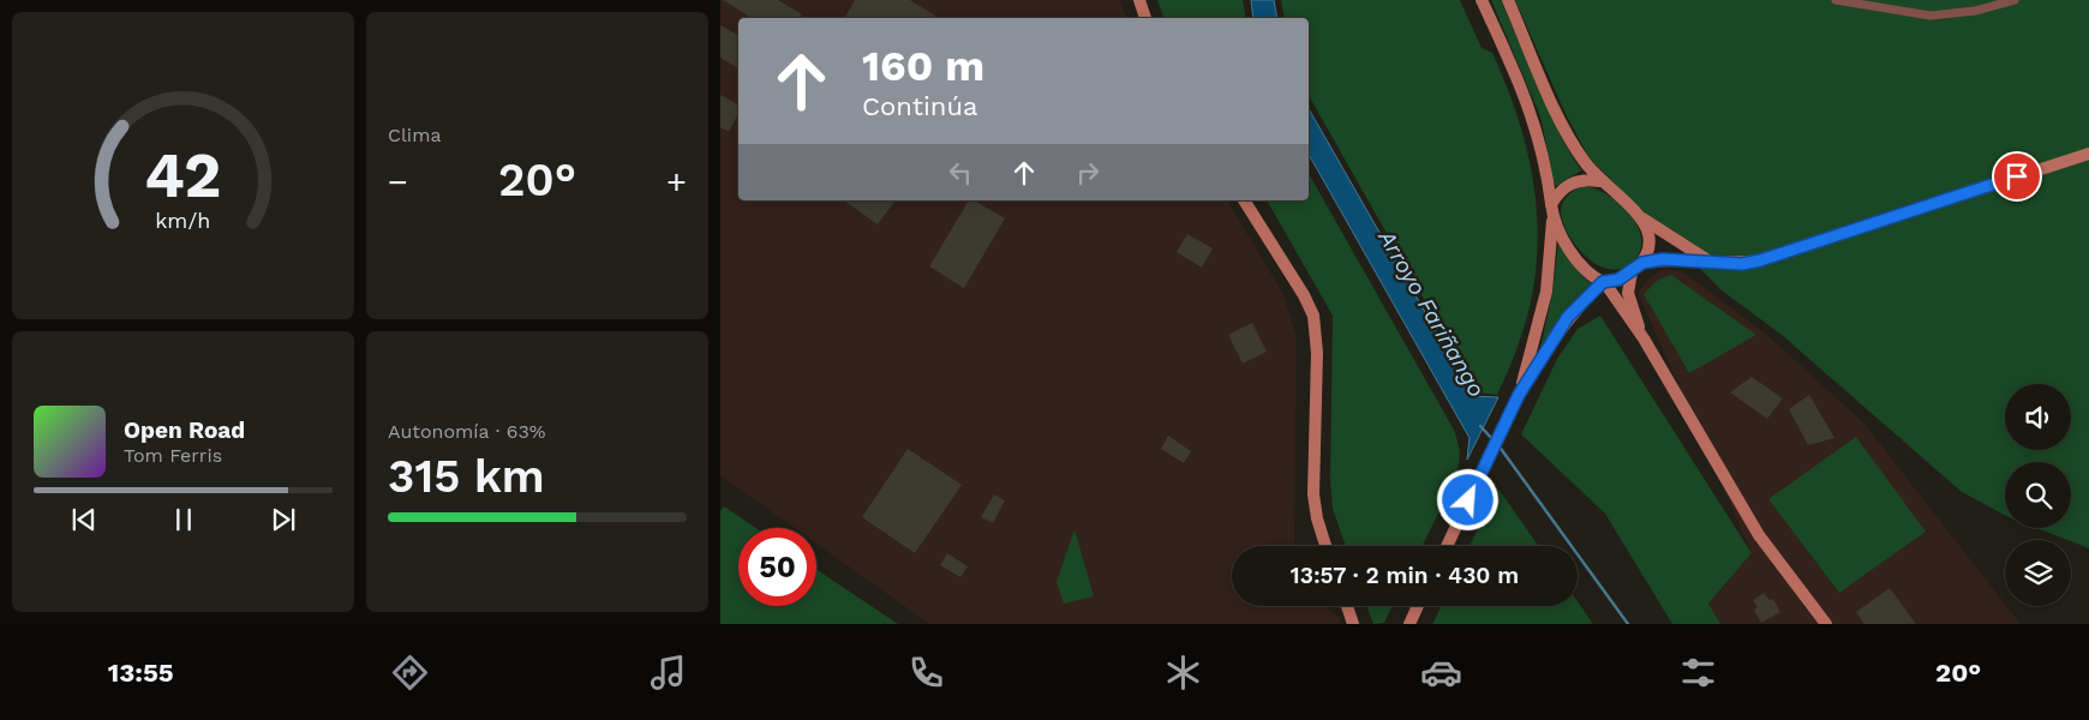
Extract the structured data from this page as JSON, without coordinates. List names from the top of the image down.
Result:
{
  "water": ["Arroyo Fariñango"],
  "page": {
    "tile": [
      "Clima",
      ["Autonomía · 63%", "315 km"]
    ],
    "turn": ["160 m", "Continúa"],
    "heat": ["−", "20°", "+"],
    "song": ["Open Road", "Tom Ferris"],
    "limit": "50",
    "trip": "13:57 · 2 min · 430 m",
    "tabs": ["13:55", "20°"],
    "gauge": ["42", "km/h"]
  }
}
